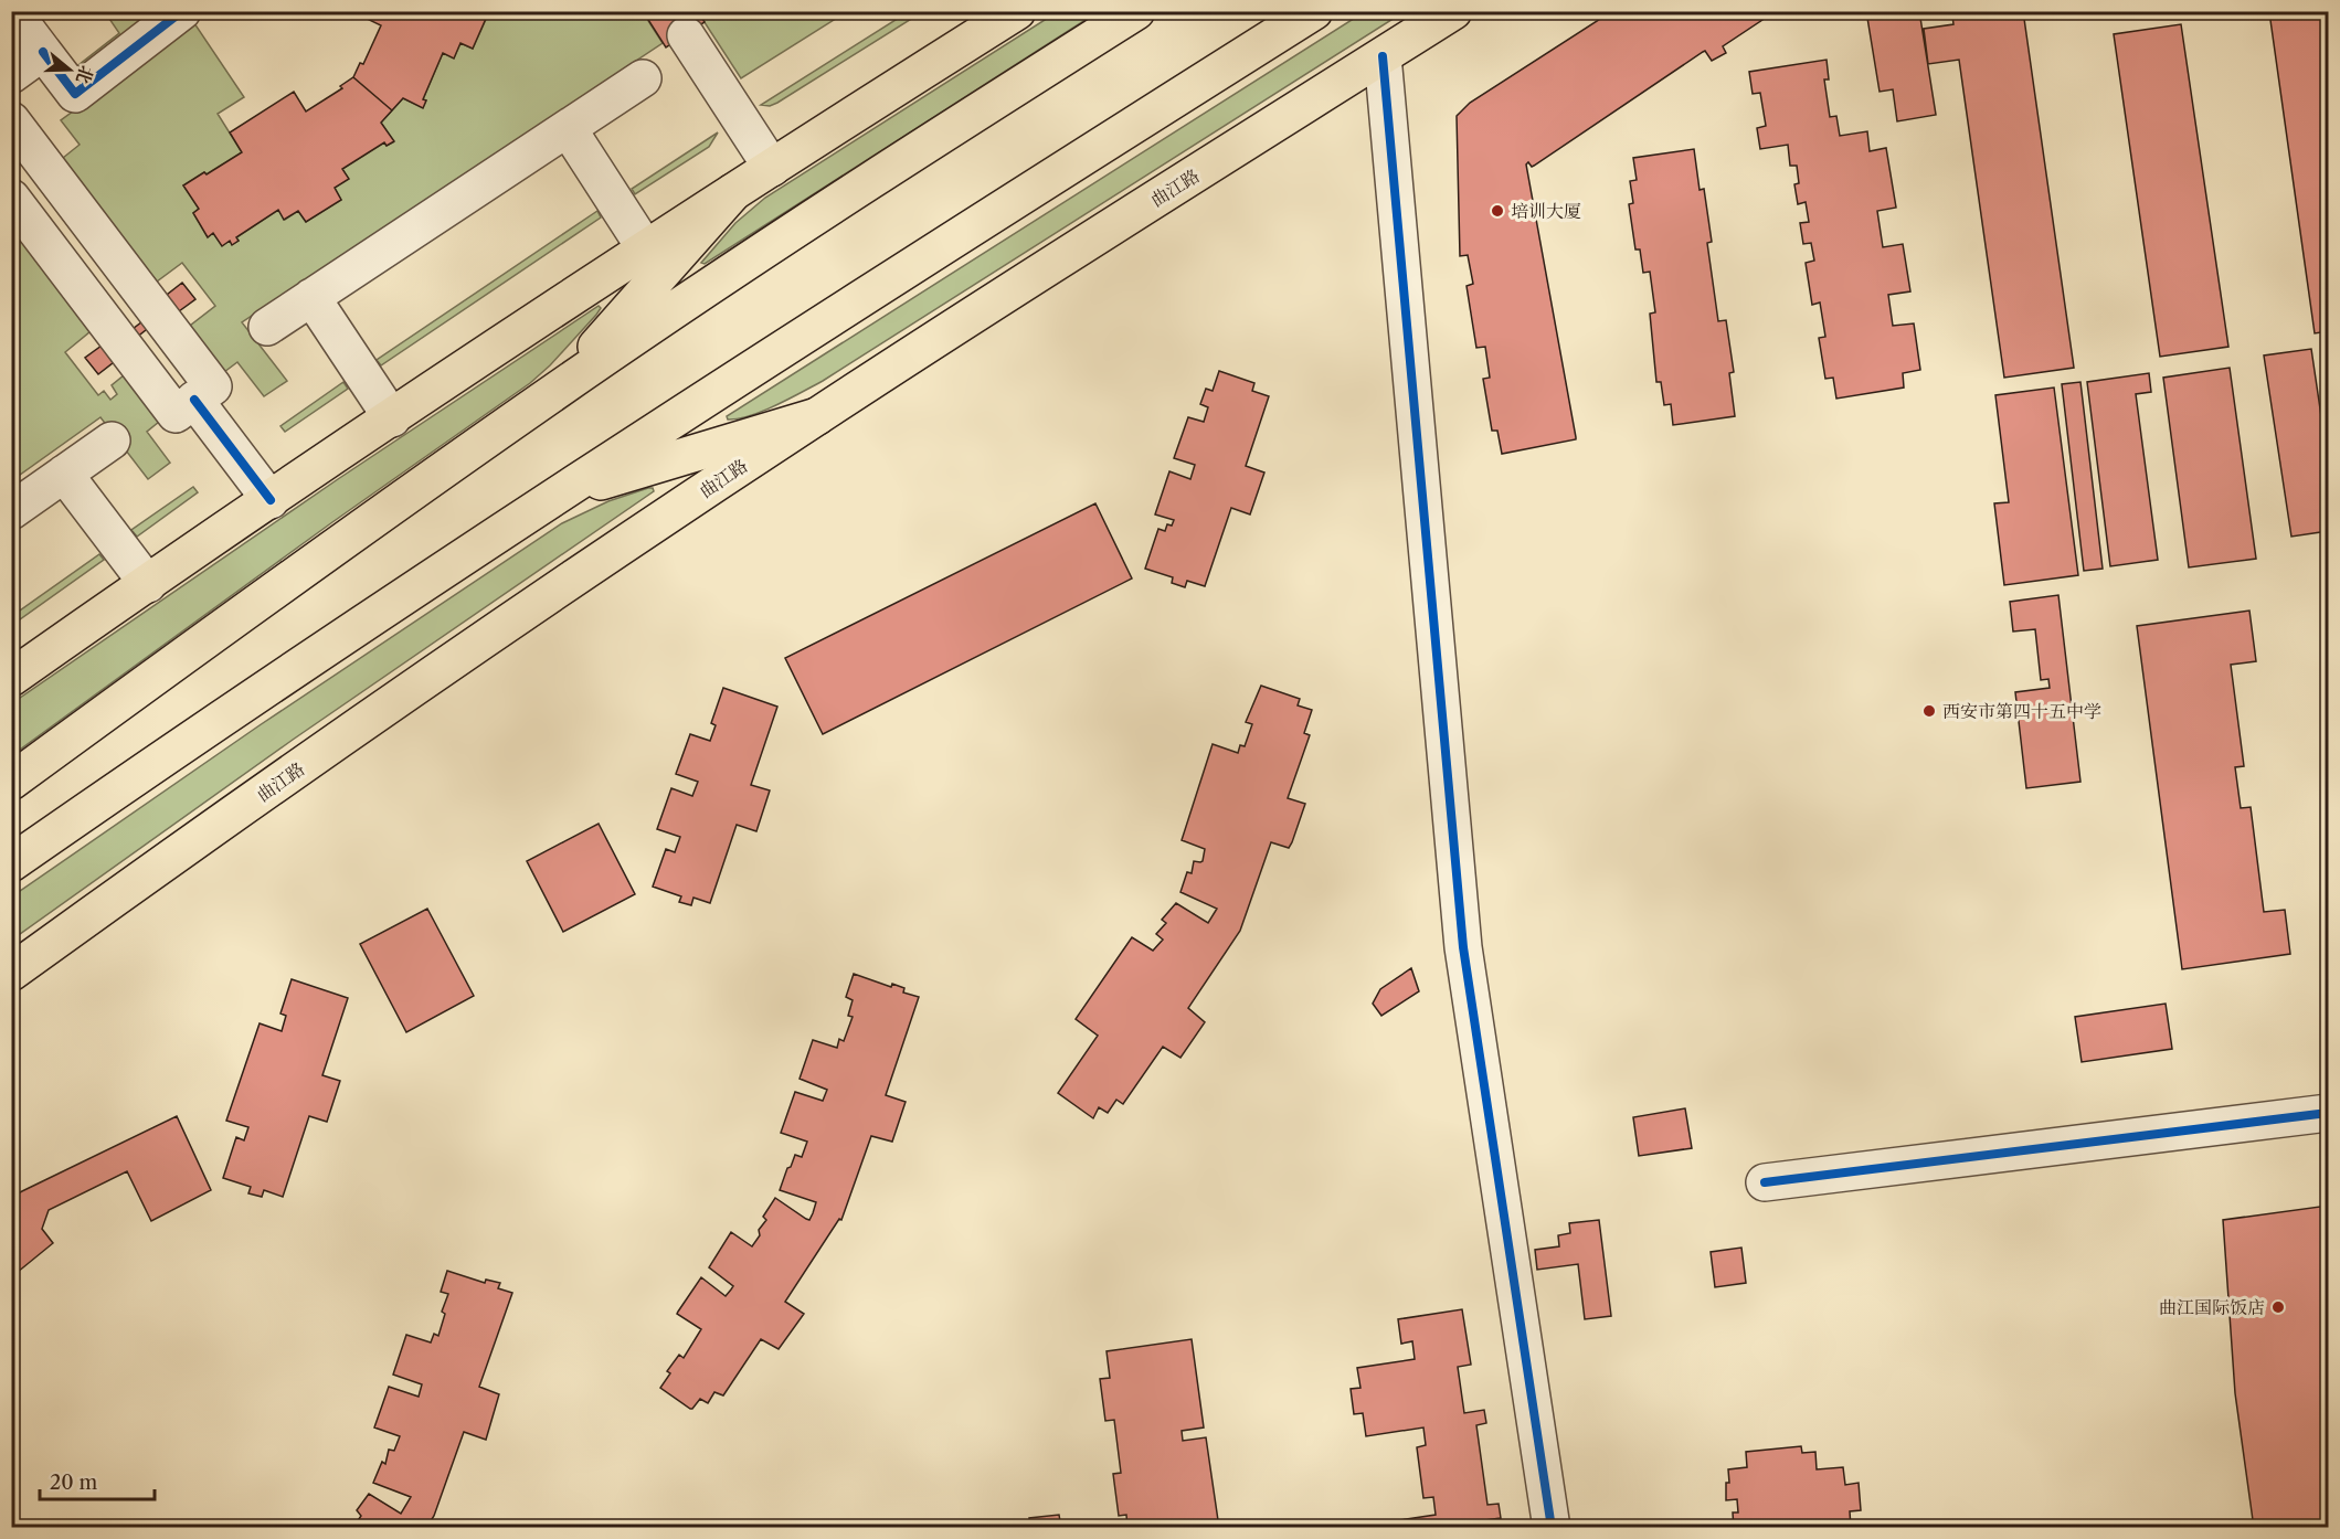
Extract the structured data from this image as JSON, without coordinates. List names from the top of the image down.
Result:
{
  "streets": {
    "main road": ["曲江路"]
  },
  "places": ["培训大厦", "西安市第四十五中学", "曲江国际饭店"],
  "scale_bar": "20 m",
  "north": "right"
}
